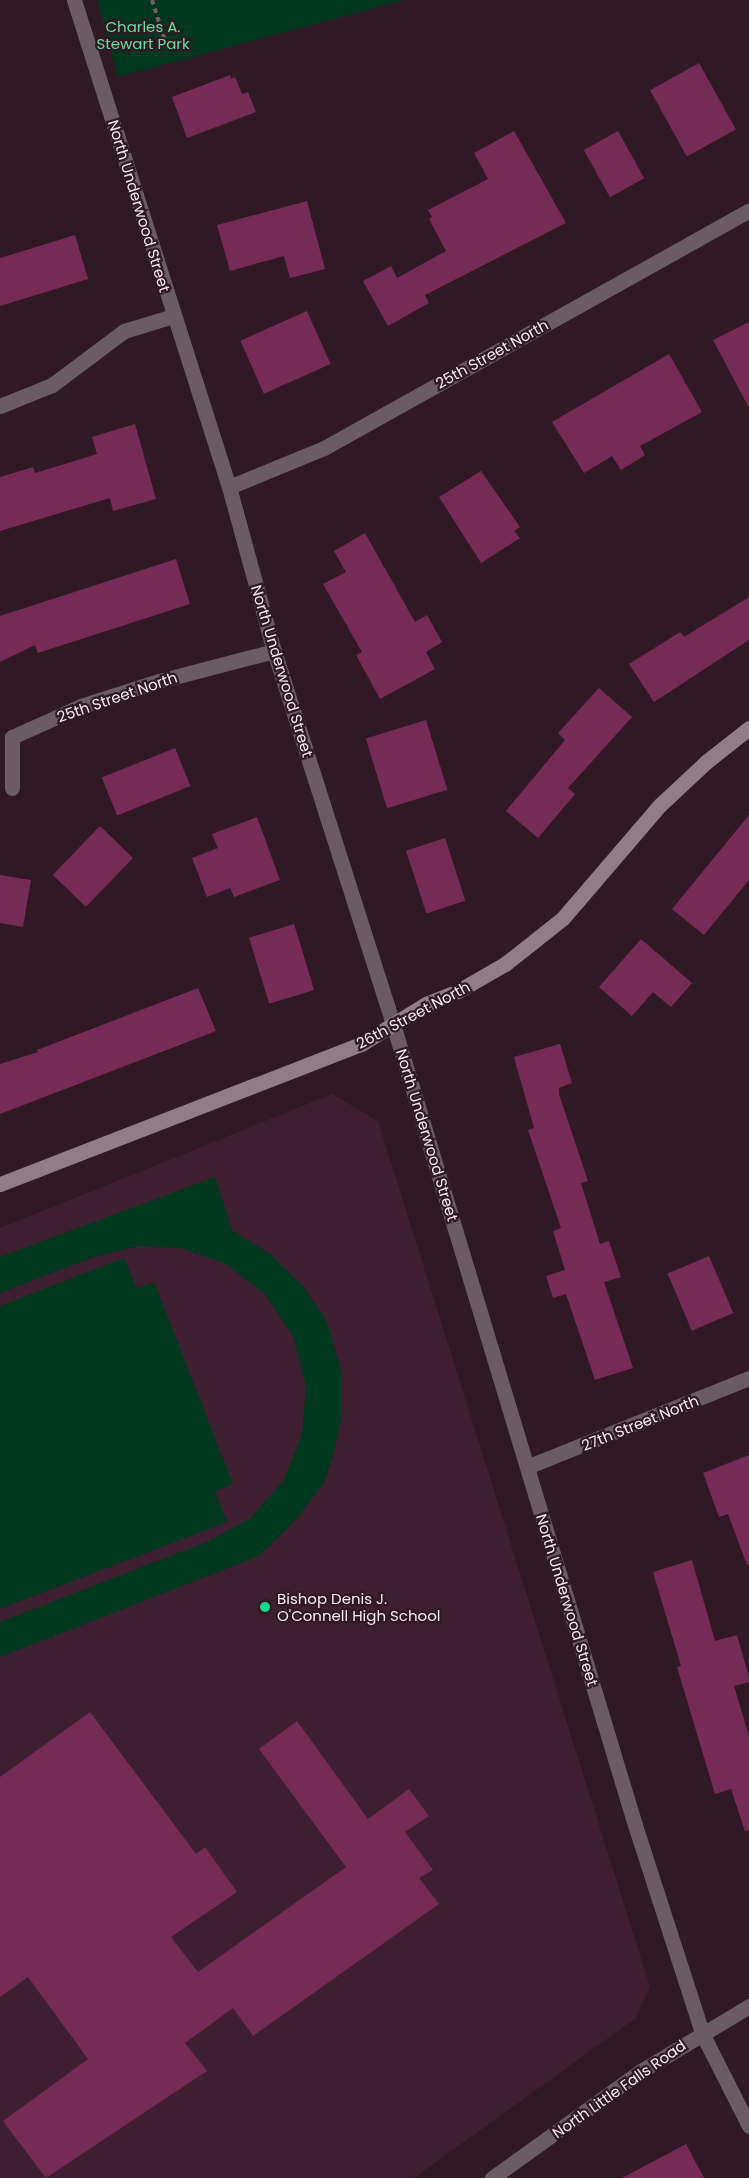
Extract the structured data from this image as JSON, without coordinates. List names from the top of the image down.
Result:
{
  "streets": {
    "street": [
      "North Underwood Street",
      "25th Street North",
      "26th Street North",
      "27th Street North",
      "North Little Falls Road"
    ]
  },
  "crossings": [
    ["North Underwood Street", "25th Street North"],
    ["North Underwood Street", "26th Street North"],
    ["North Underwood Street", "27th Street North"],
    ["North Underwood Street", "North Little Falls Road"]
  ],
  "parks": ["Charles A. Stewart Park"],
  "places": ["Bishop Denis J. O'Connell High School"]
}
